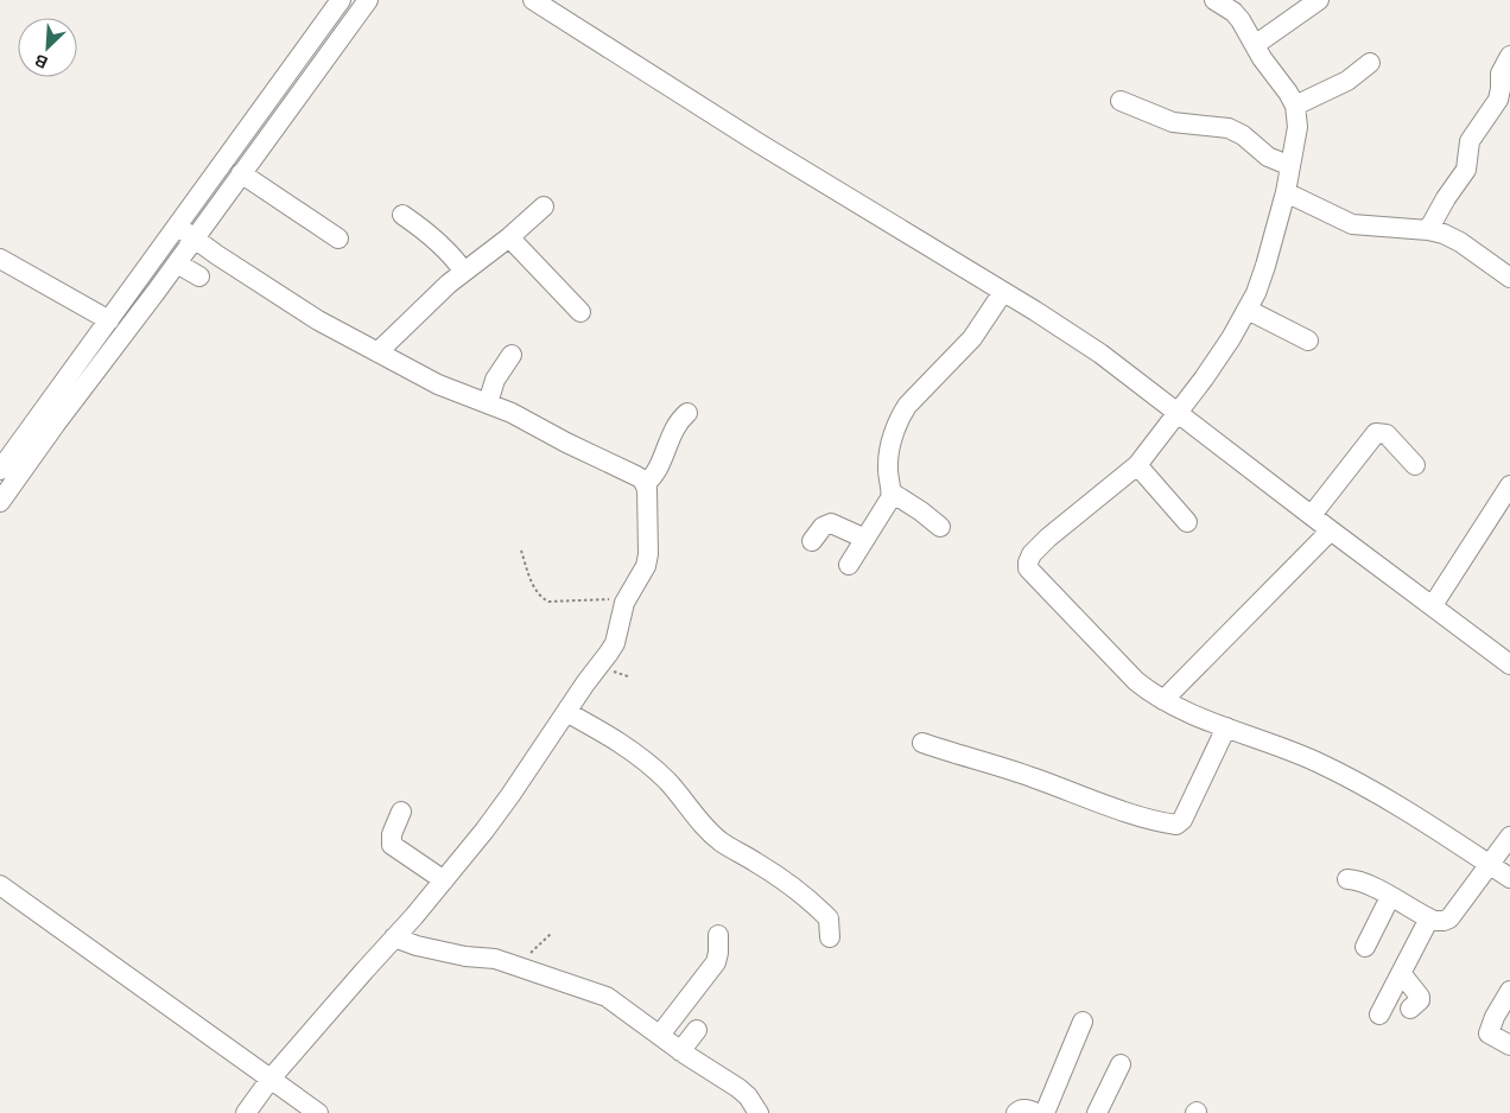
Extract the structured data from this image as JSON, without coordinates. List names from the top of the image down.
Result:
{
  "north": "bottom left"
}
